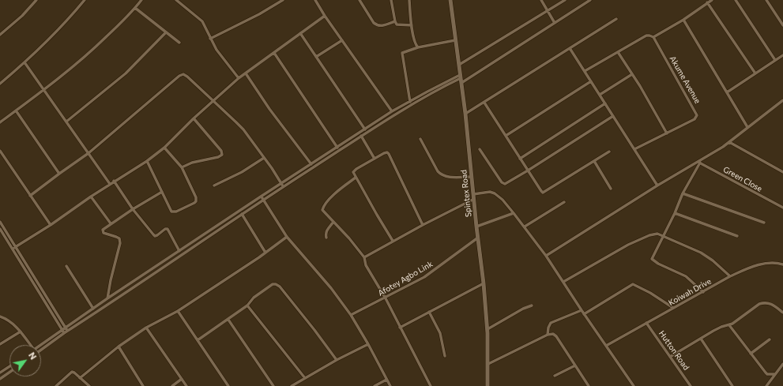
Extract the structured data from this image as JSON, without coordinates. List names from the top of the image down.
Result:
{
  "streets": {
    "main road": ["Spintex Road"],
    "street": [
      "Akume Avenue",
      "Green Close",
      "Afotey Agbo Link",
      "Koiwah Drive",
      "Hutton Road"
    ]
  },
  "crossings": [
    ["Spintex Road", "Afotey Agbo Link"],
    ["Koiwah Drive", "Hutton Road"]
  ],
  "north": "top right"
}
